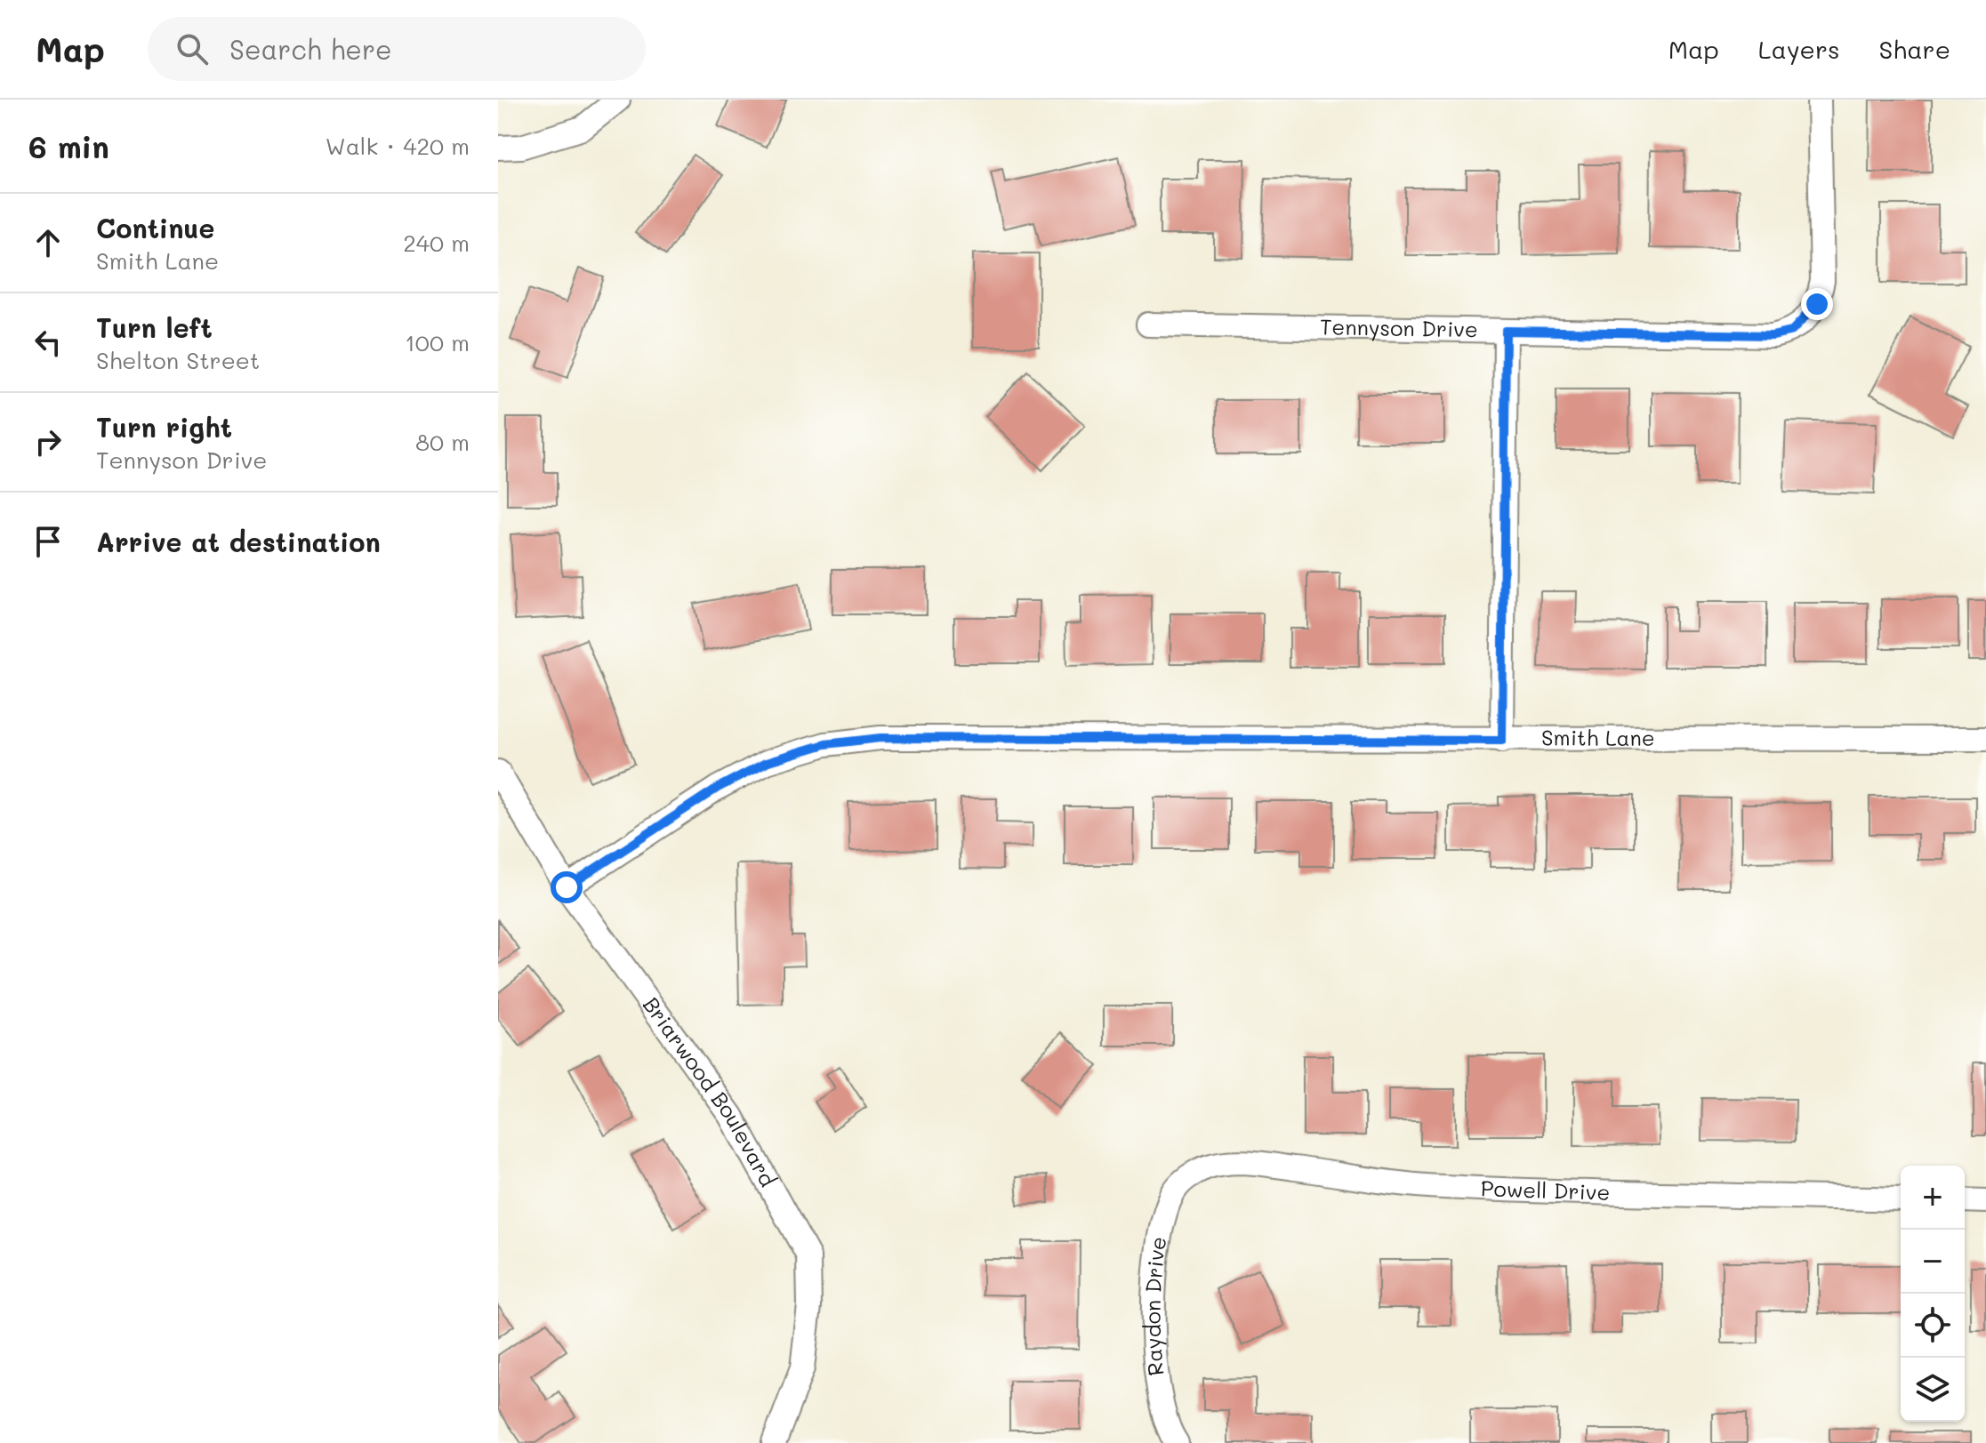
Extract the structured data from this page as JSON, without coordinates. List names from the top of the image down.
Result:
{
  "streets": {
    "street": [
      "Tennyson Drive",
      "Smith Lane",
      "Briarwood Boulevard",
      "Powell Drive",
      "Raydon Drive"
    ]
  },
  "crossings": [
    ["Smith Lane", "Briarwood Boulevard"],
    ["Powell Drive", "Raydon Drive"]
  ],
  "page": {
    "header": "Map",
    "search": "Search here",
    "nav": ["Map", "Layers", "Share"],
    "heading": ["6 min", "Walk · 420 m"],
    "list": [
      ["Continue", "Smith Lane", "240 m"],
      ["Turn left", "Shelton Street", "100 m"],
      ["Turn right", "Tennyson Drive", "80 m"],
      "Arrive at destination"
    ],
    "map_buttons": ["+", "−"]
  }
}
